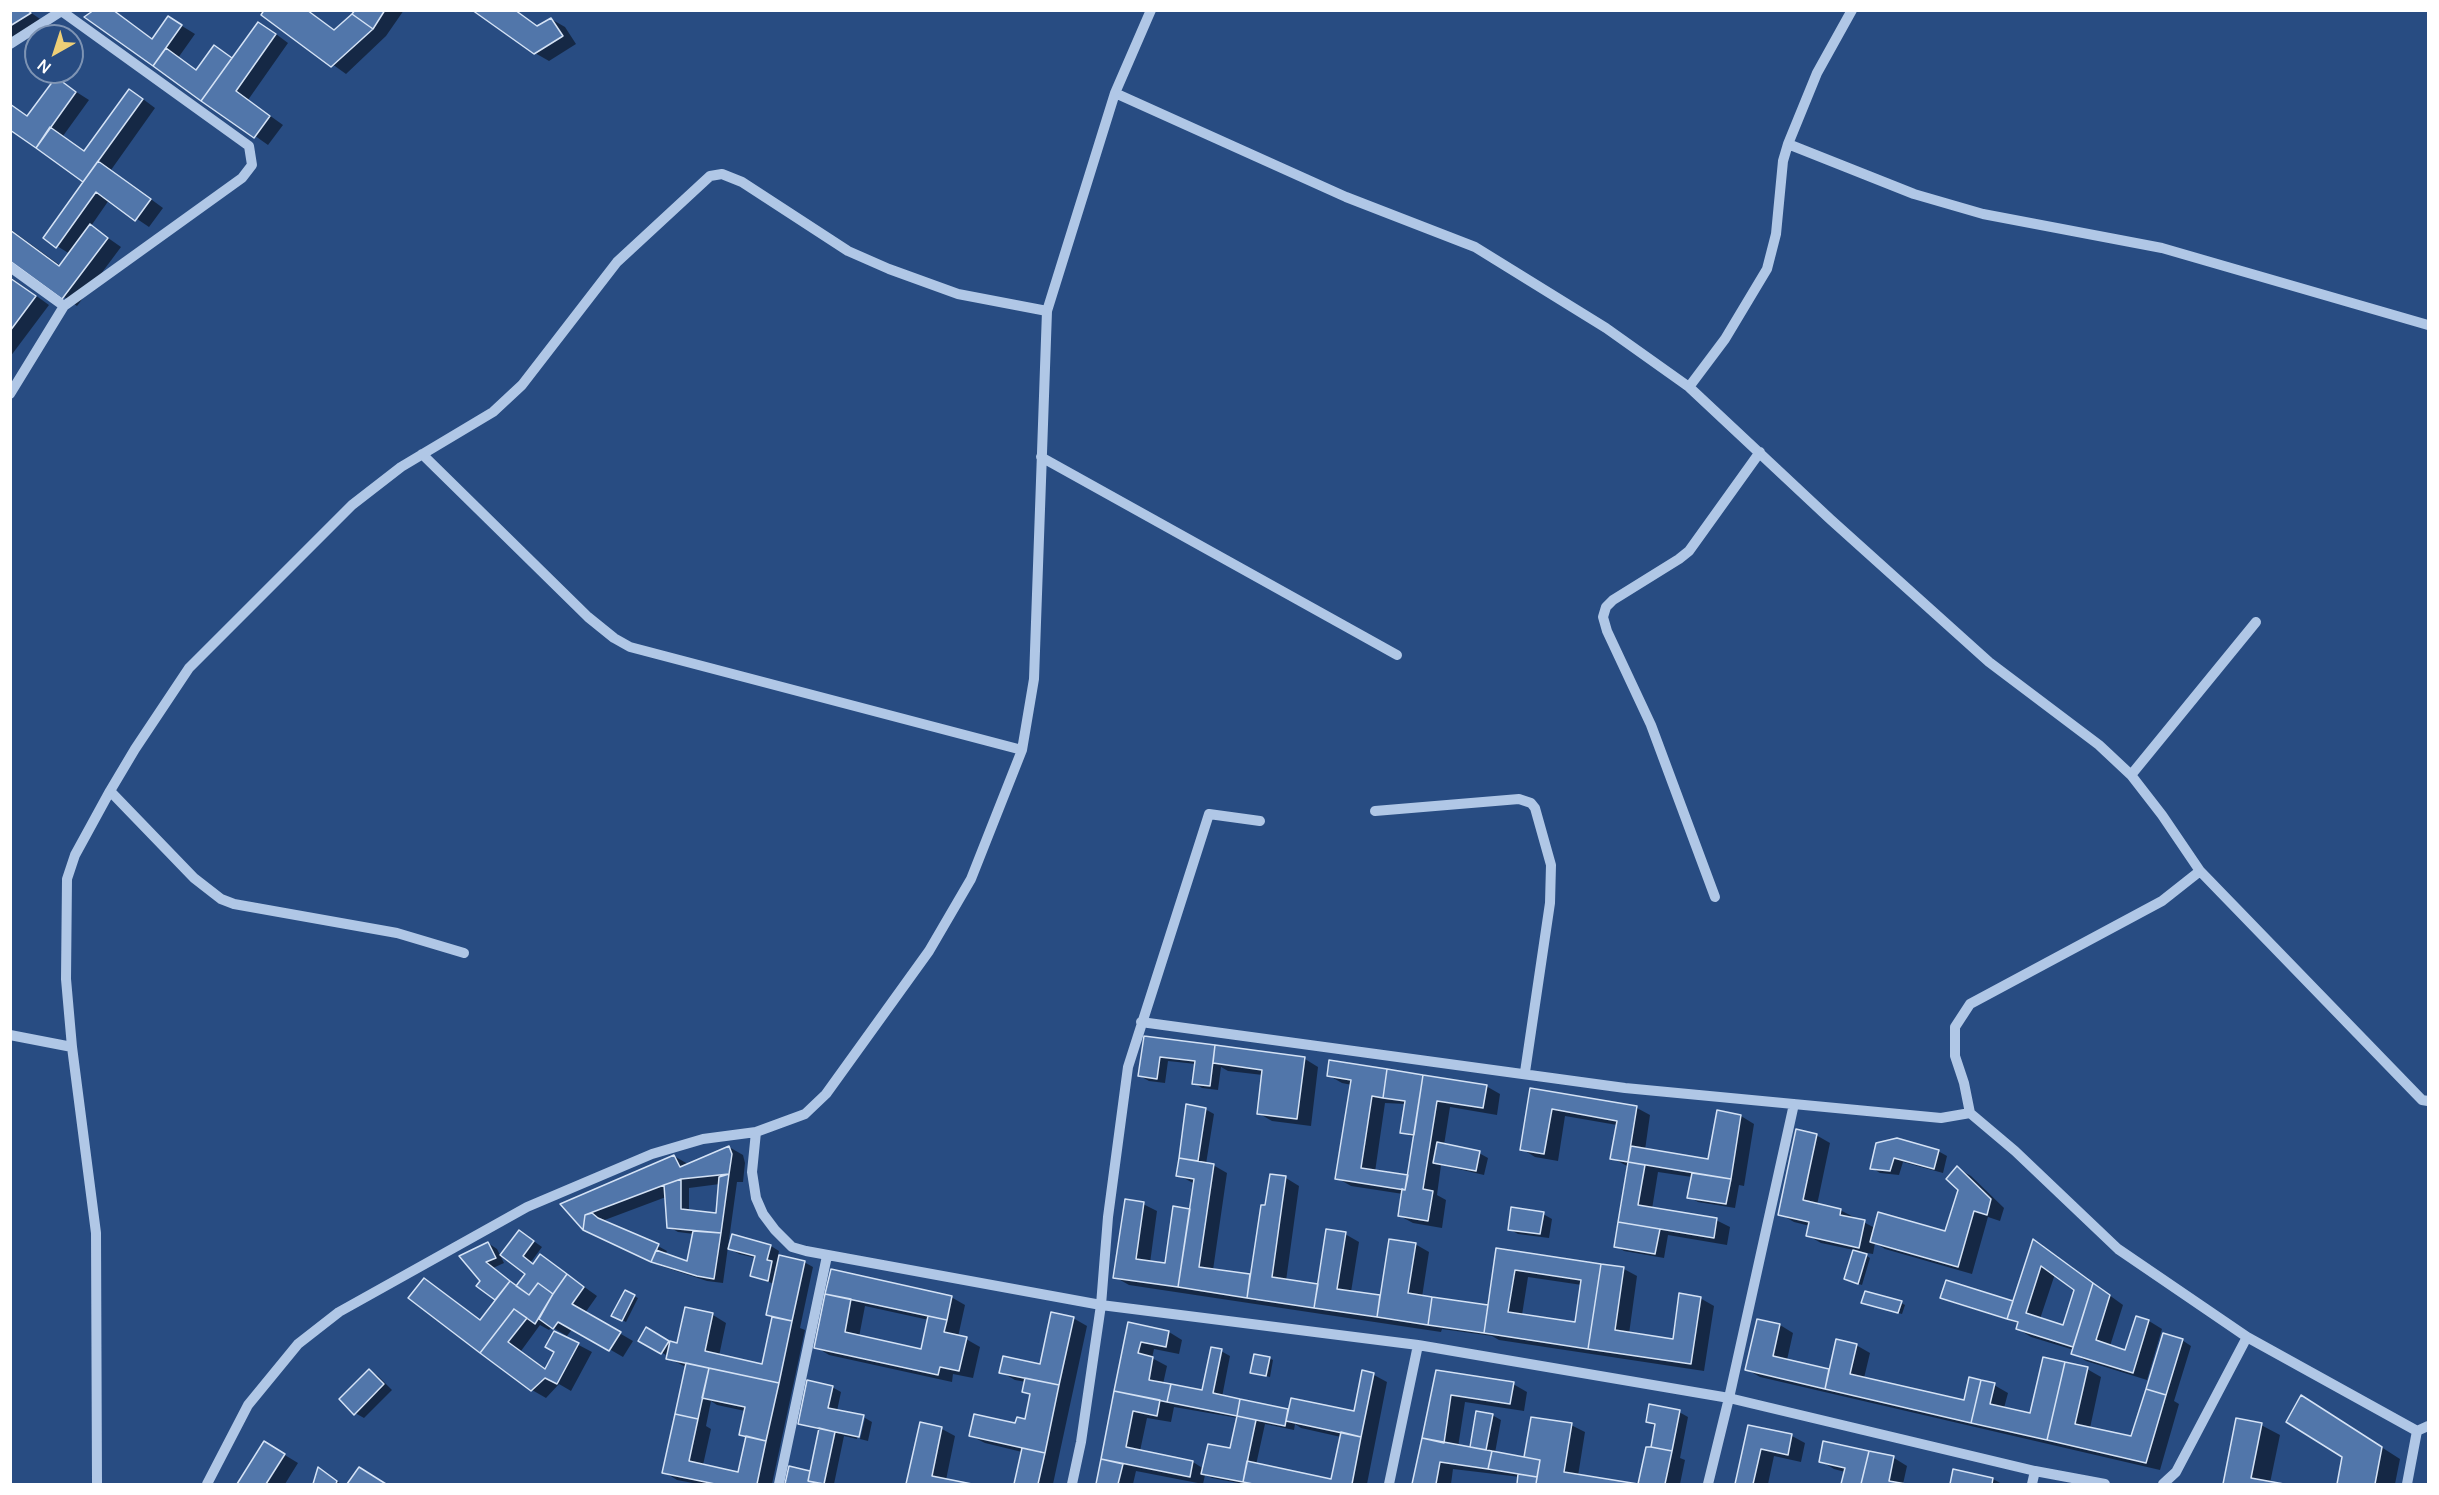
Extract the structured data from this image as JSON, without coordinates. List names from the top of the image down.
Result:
{
  "north": "bottom left"
}
